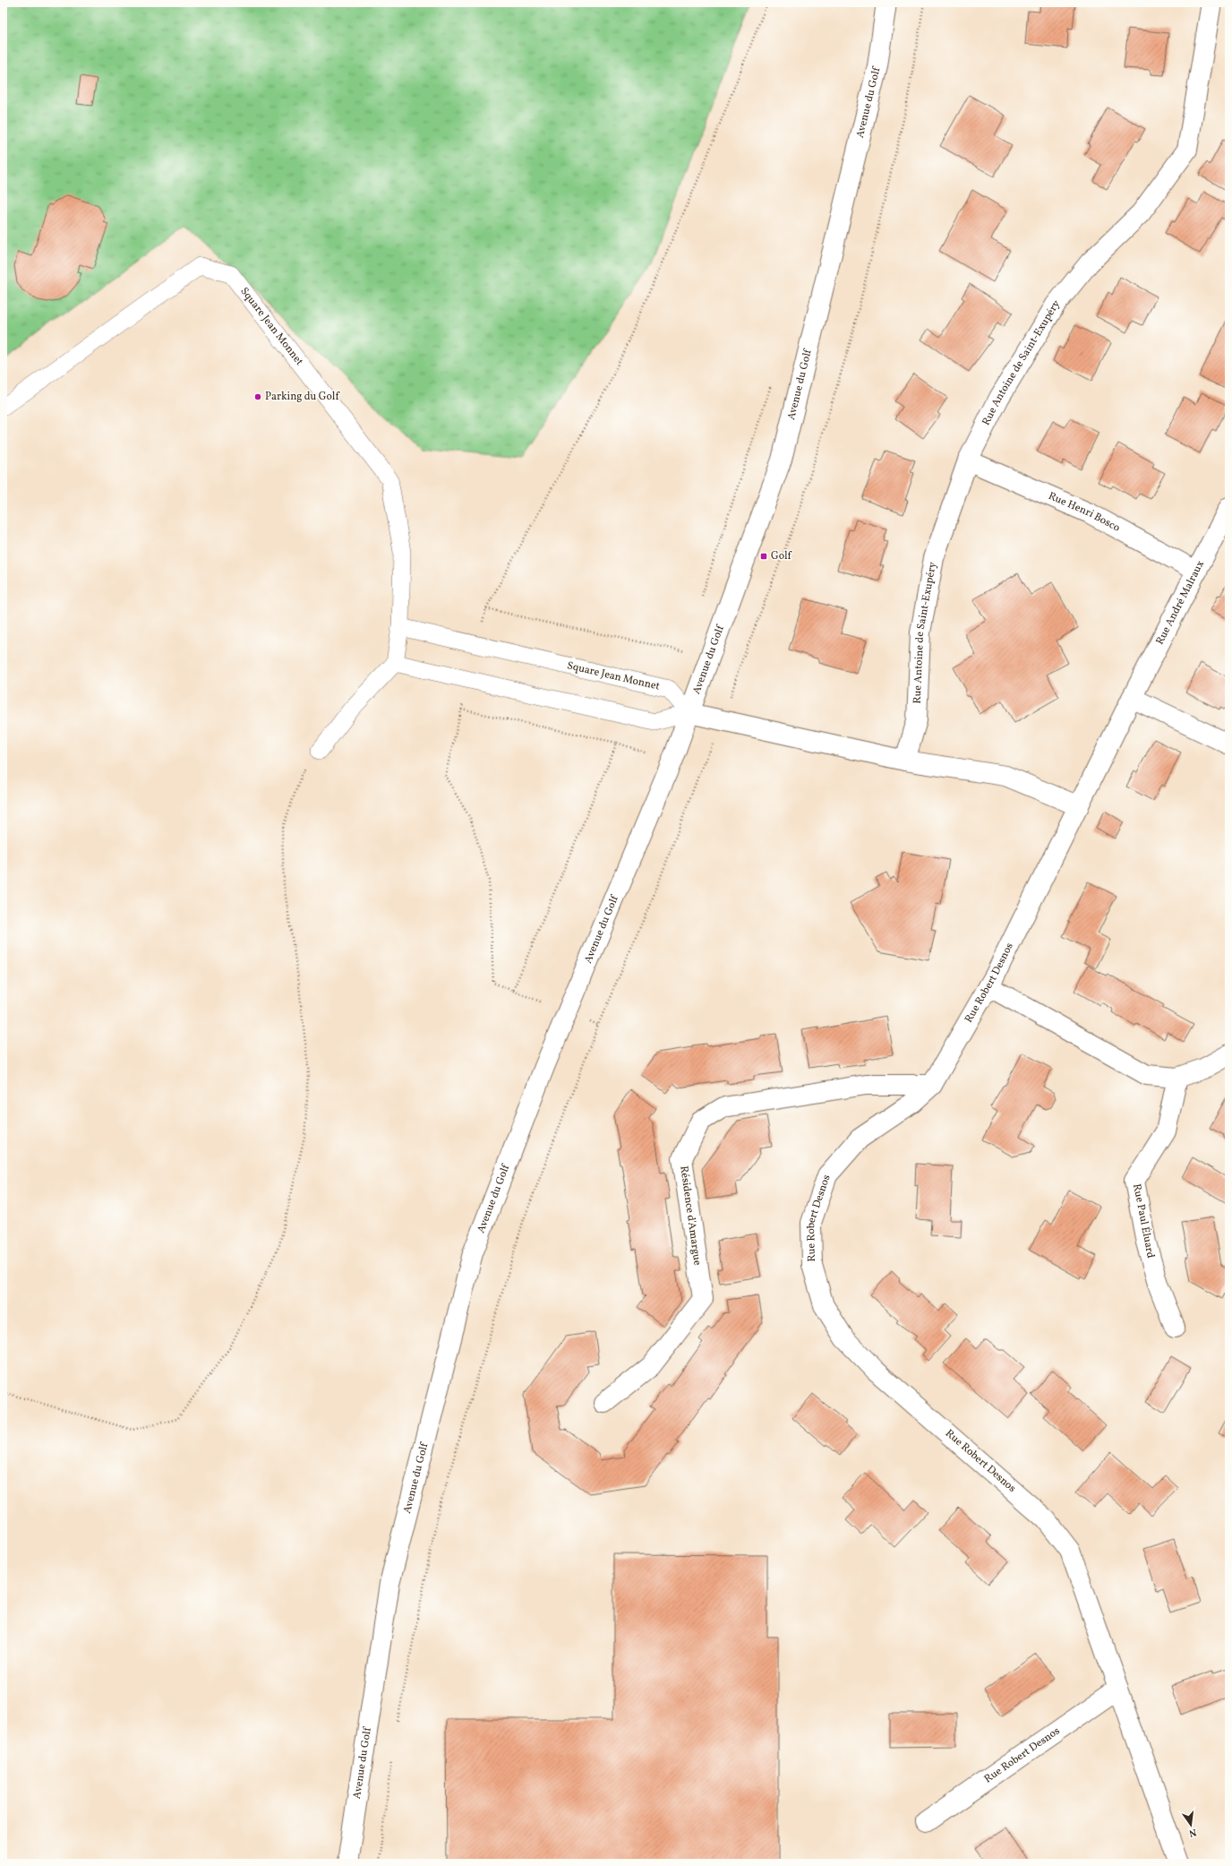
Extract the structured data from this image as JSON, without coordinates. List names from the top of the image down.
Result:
{
  "streets": {
    "street": [
      "Avenue du Golf",
      "Rue Antoine de Saint-Exupéry",
      "Rue Henri Bosco",
      "Rue André Malraux",
      "Rue Robert Desnos",
      "Résidence d'Amargue",
      "Rue Paul Éluard"
    ],
    "lane": ["Square Jean Monnet"]
  },
  "crossings": [
    ["Avenue du Golf", "Square Jean Monnet"],
    ["Rue Antoine de Saint-Exupéry", "Rue Henri Bosco"],
    ["Rue Henri Bosco", "Rue André Malraux"],
    ["Rue André Malraux", "Rue Robert Desnos"],
    ["Rue Robert Desnos", "Résidence d'Amargue"]
  ],
  "places": {
    "other": ["Parking du Golf"],
    "transit": ["Golf"]
  },
  "north": "bottom"
}
